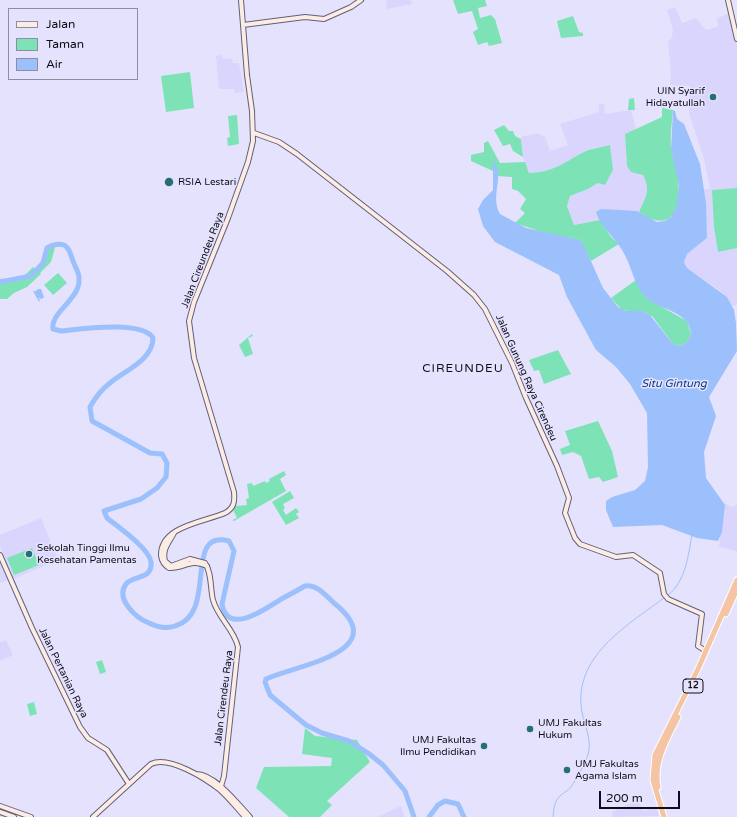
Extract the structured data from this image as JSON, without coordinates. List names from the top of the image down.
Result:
{
  "streets": {
    "highway": ["12"],
    "main road": [
      "Jalan Cireundeu Raya",
      "Jalan Gunung Raya Cirendeu",
      "Jalan Pertanian Raya",
      "Jalan Cirendeu Raya"
    ]
  },
  "crossings": [
    ["Jalan Cireundeu Raya", "Jalan Gunung Raya Cirendeu"],
    ["Jalan Cireundeu Raya", "Jalan Cirendeu Raya"],
    ["Jalan Gunung Raya Cirendeu", "12"]
  ],
  "districts": ["CIREUNDEU"],
  "water": ["Situ Gintung"],
  "places": [
    "UIN Syarif Hidayatullah",
    "RSIA Lestari",
    "Sekolah Tinggi Ilmu Kesehatan Pamentas",
    "UMJ Fakultas Hukum",
    "UMJ Fakultas Ilmu Pendidikan",
    "UMJ Fakultas Agama Islam"
  ],
  "legend": ["Jalan", "Taman", "Air"],
  "scale_bar": "200 m"
}
